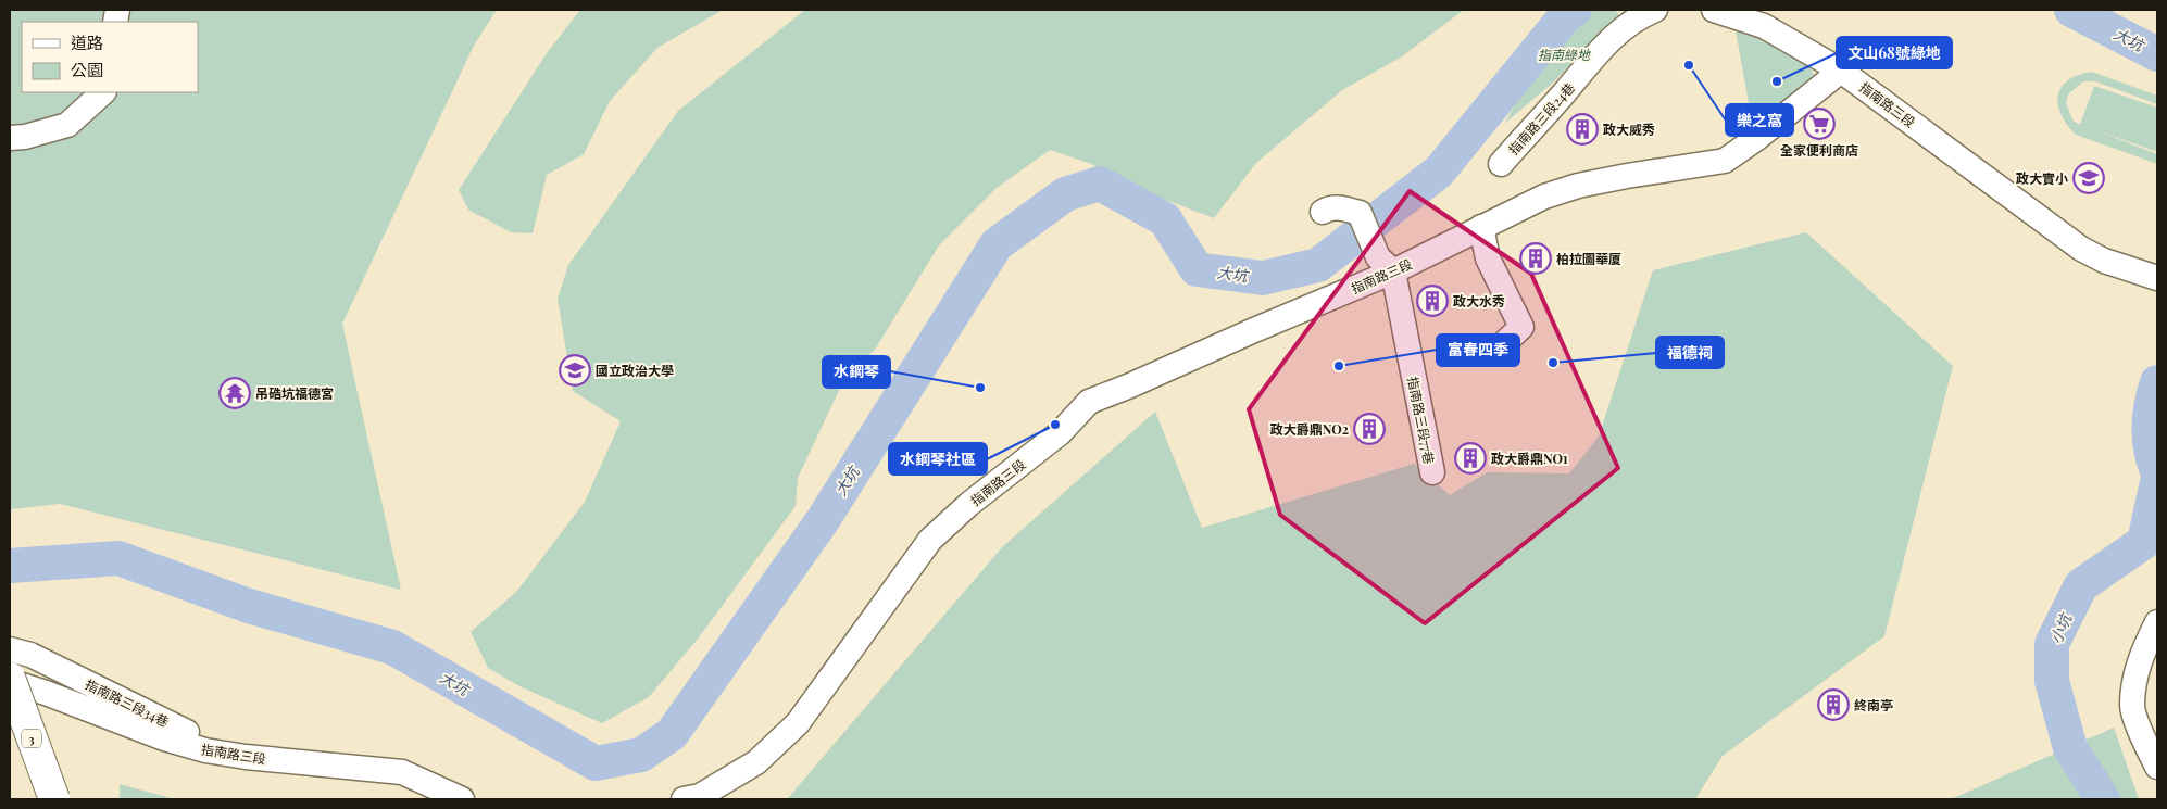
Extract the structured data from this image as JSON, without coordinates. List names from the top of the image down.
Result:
{
  "streets": {
    "highway": ["3"],
    "street": [
      "指南路三段",
      "指南路三段24巷",
      "指南路三段77巷",
      "指南路三段34巷"
    ]
  },
  "crossings": [
    ["指南路三段", "指南路三段77巷"],
    ["指南路三段", "指南路三段34巷"]
  ],
  "water": ["大坑", "小坑"],
  "parks": ["指南綠地"],
  "places": {
    "other": [
      "樂之窩",
      "文山68號綠地",
      "福德祠",
      "富春四季",
      "水鋼琴",
      "水鋼琴社區"
    ],
    "supermarket": ["全家便利商店"],
    "building": [
      "政大威秀",
      "柏拉圖華厦",
      "政大水秀",
      "政大爵鼎NO2",
      "政大爵鼎NO1",
      "終南亭"
    ],
    "school or university": ["政大實小", "國立政治大學"],
    "temple": ["吊硞坑福德宮"]
  },
  "legend": ["道路", "公園"]
}
